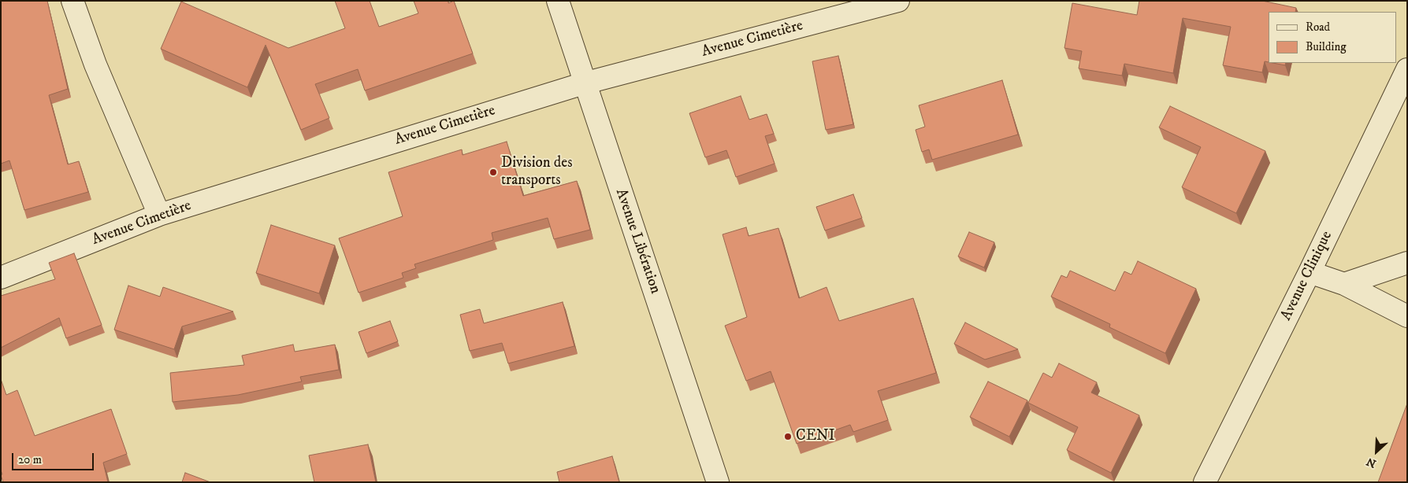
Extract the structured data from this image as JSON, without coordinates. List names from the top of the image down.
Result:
{
  "streets": {
    "street": ["Avenue Cimetière", "Avenue Libération", "Avenue Clinique"]
  },
  "crossings": [
    ["Avenue Cimetière", "Avenue Libération"]
  ],
  "places": ["Division des transports", "CENI"],
  "legend": ["Road", "Building"],
  "scale_bar": "20 m",
  "north": "bottom left"
}
